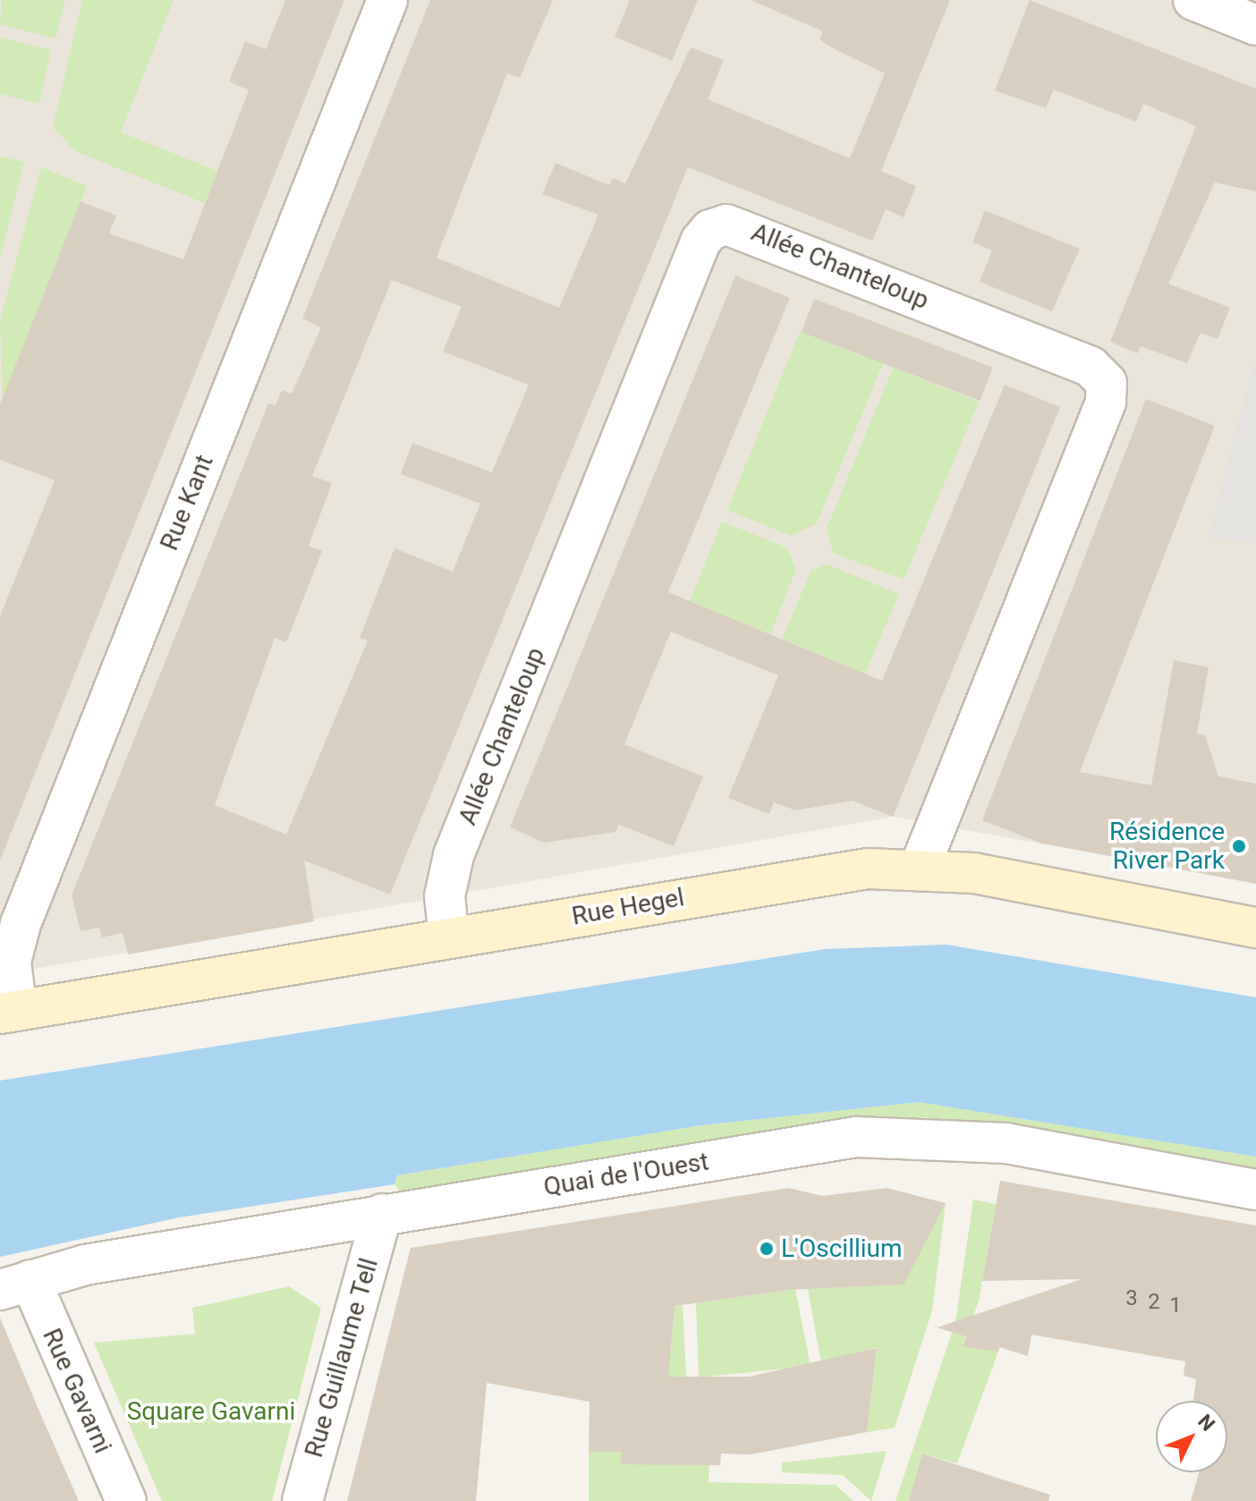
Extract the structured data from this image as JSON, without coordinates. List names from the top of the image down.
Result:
{
  "streets": {
    "street": [
      "Allée Chanteloup",
      "Rue Kant",
      "Rue Hegel",
      "Quai de l'Ouest",
      "Rue Guillaume Tell",
      "Rue Gavarni"
    ]
  },
  "crossings": [
    ["Allée Chanteloup", "Rue Hegel"],
    ["Rue Kant", "Rue Hegel"],
    ["Quai de l'Ouest", "Rue Guillaume Tell"],
    ["Quai de l'Ouest", "Rue Gavarni"]
  ],
  "parks": ["Square Gavarni"],
  "places": ["Résidence River Park", "L'Oscillium"],
  "house_numbers": ["3", "2", "1"],
  "north": "top right"
}
